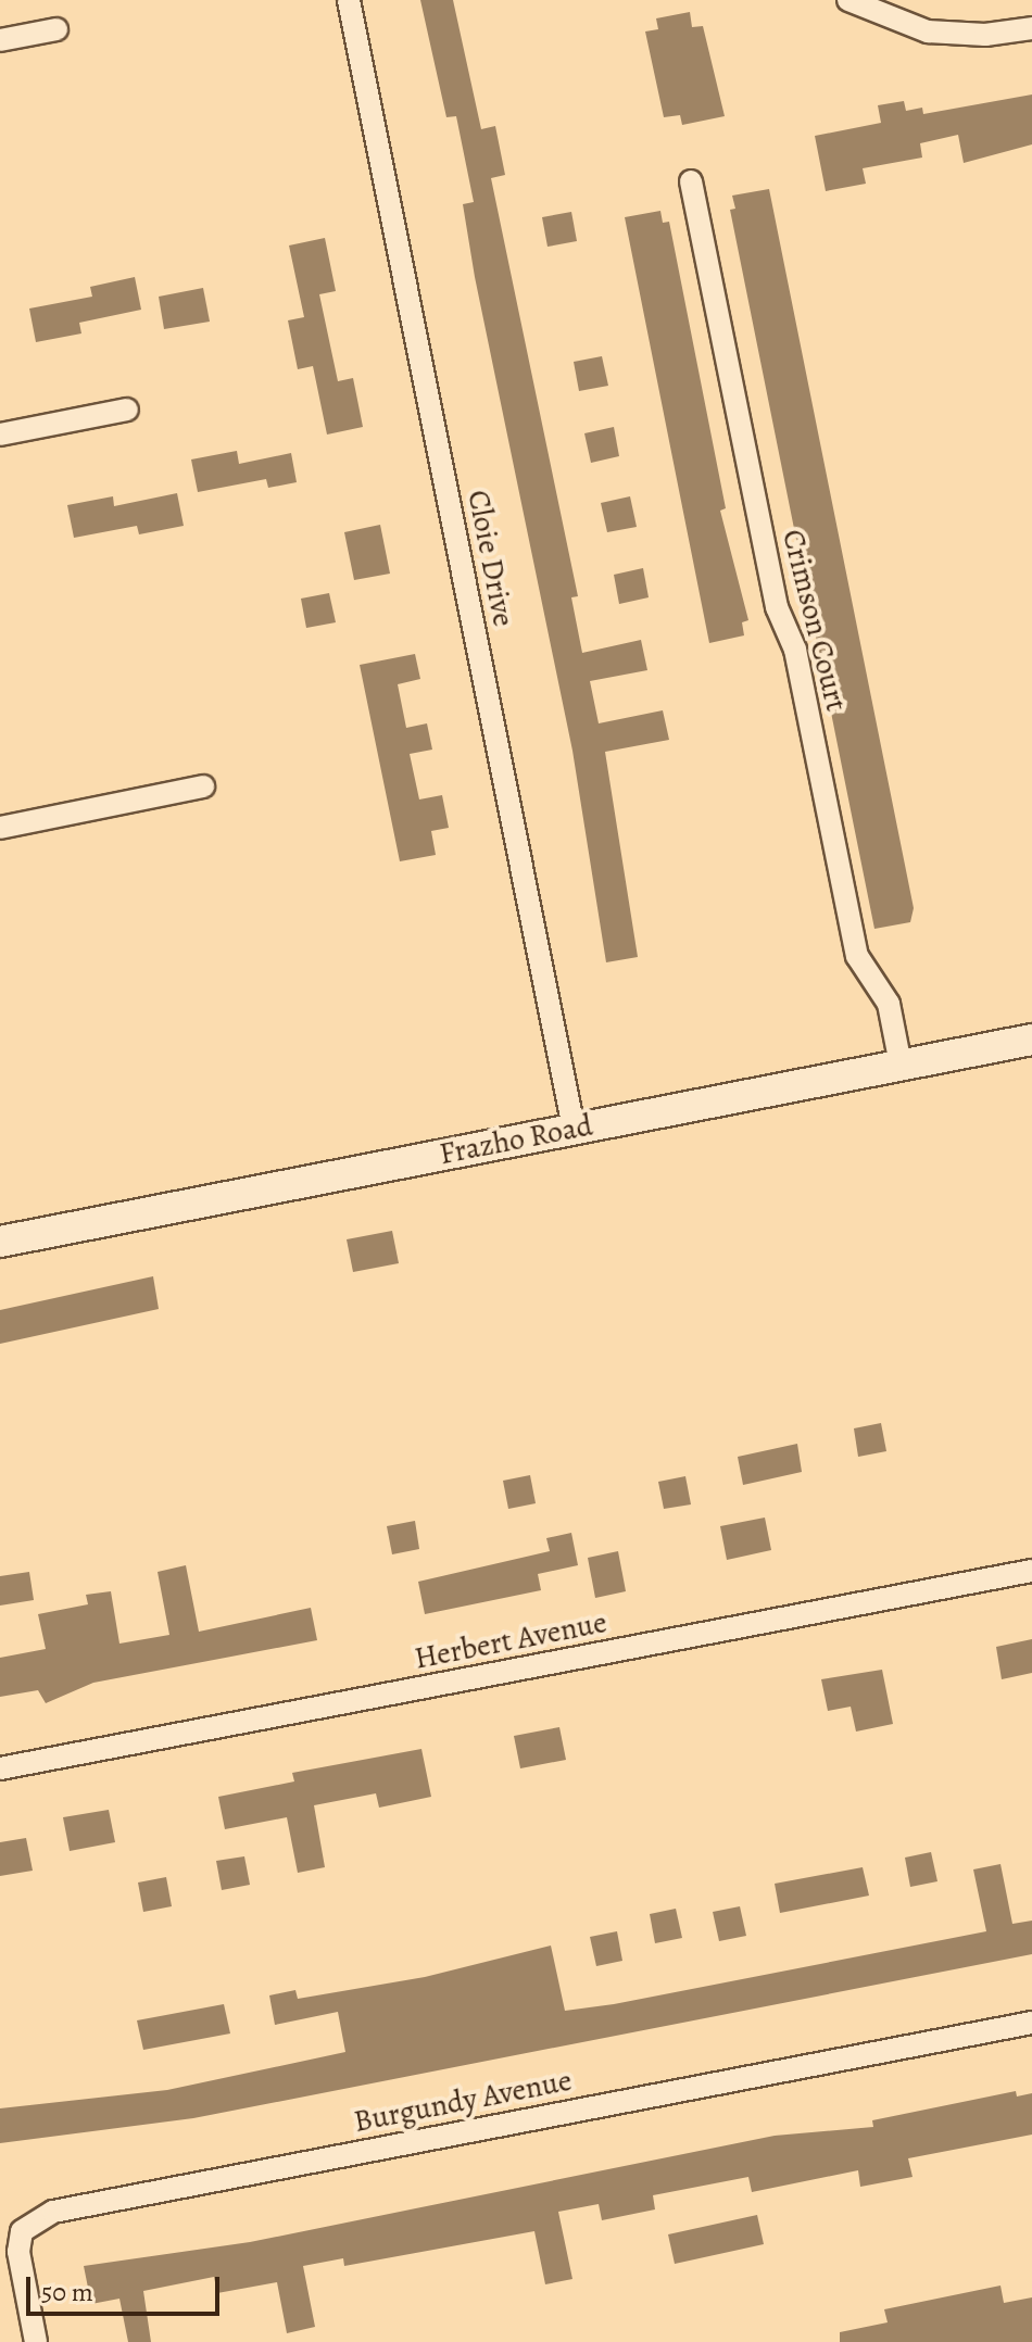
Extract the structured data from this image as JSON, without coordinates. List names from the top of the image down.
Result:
{
  "streets": {
    "street": [
      "Cloie Drive",
      "Crimson Court",
      "Frazho Road",
      "Herbert Avenue",
      "Burgundy Avenue"
    ]
  },
  "crossings": [
    ["Cloie Drive", "Frazho Road"],
    ["Crimson Court", "Frazho Road"]
  ],
  "scale_bar": "50 m"
}
